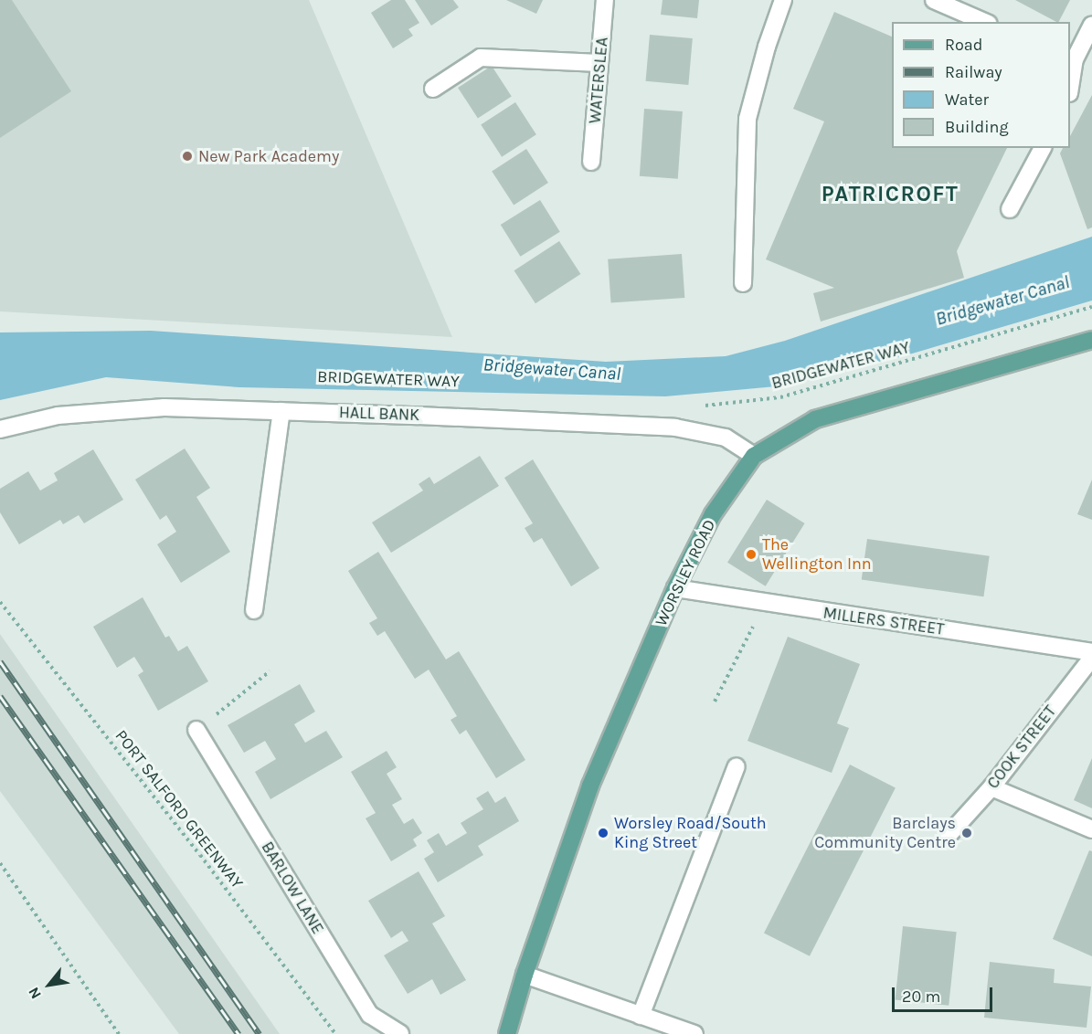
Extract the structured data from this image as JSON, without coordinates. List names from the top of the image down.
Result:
{
  "streets": {
    "main road": ["WORSLEY ROAD"],
    "street": [
      "WATERSLEA",
      "HALL BANK",
      "MILLERS STREET",
      "COOK STREET",
      "BARLOW LANE"
    ],
    "path": ["BRIDGEWATER WAY", "PORT SALFORD GREENWAY"]
  },
  "crossings": [
    ["HALL BANK", "WORSLEY ROAD"],
    ["WORSLEY ROAD", "MILLERS STREET"]
  ],
  "districts": ["PATRICROFT"],
  "water": ["Bridgewater Canal"],
  "places": [
    "New Park Academy",
    "The Wellington Inn",
    "Worsley Road/South King Street",
    "Barclays Community Centre"
  ],
  "legend": [
    "Road",
    "Railway",
    "Water",
    "Building"
  ],
  "scale_bar": "20 m",
  "north": "bottom left"
}
